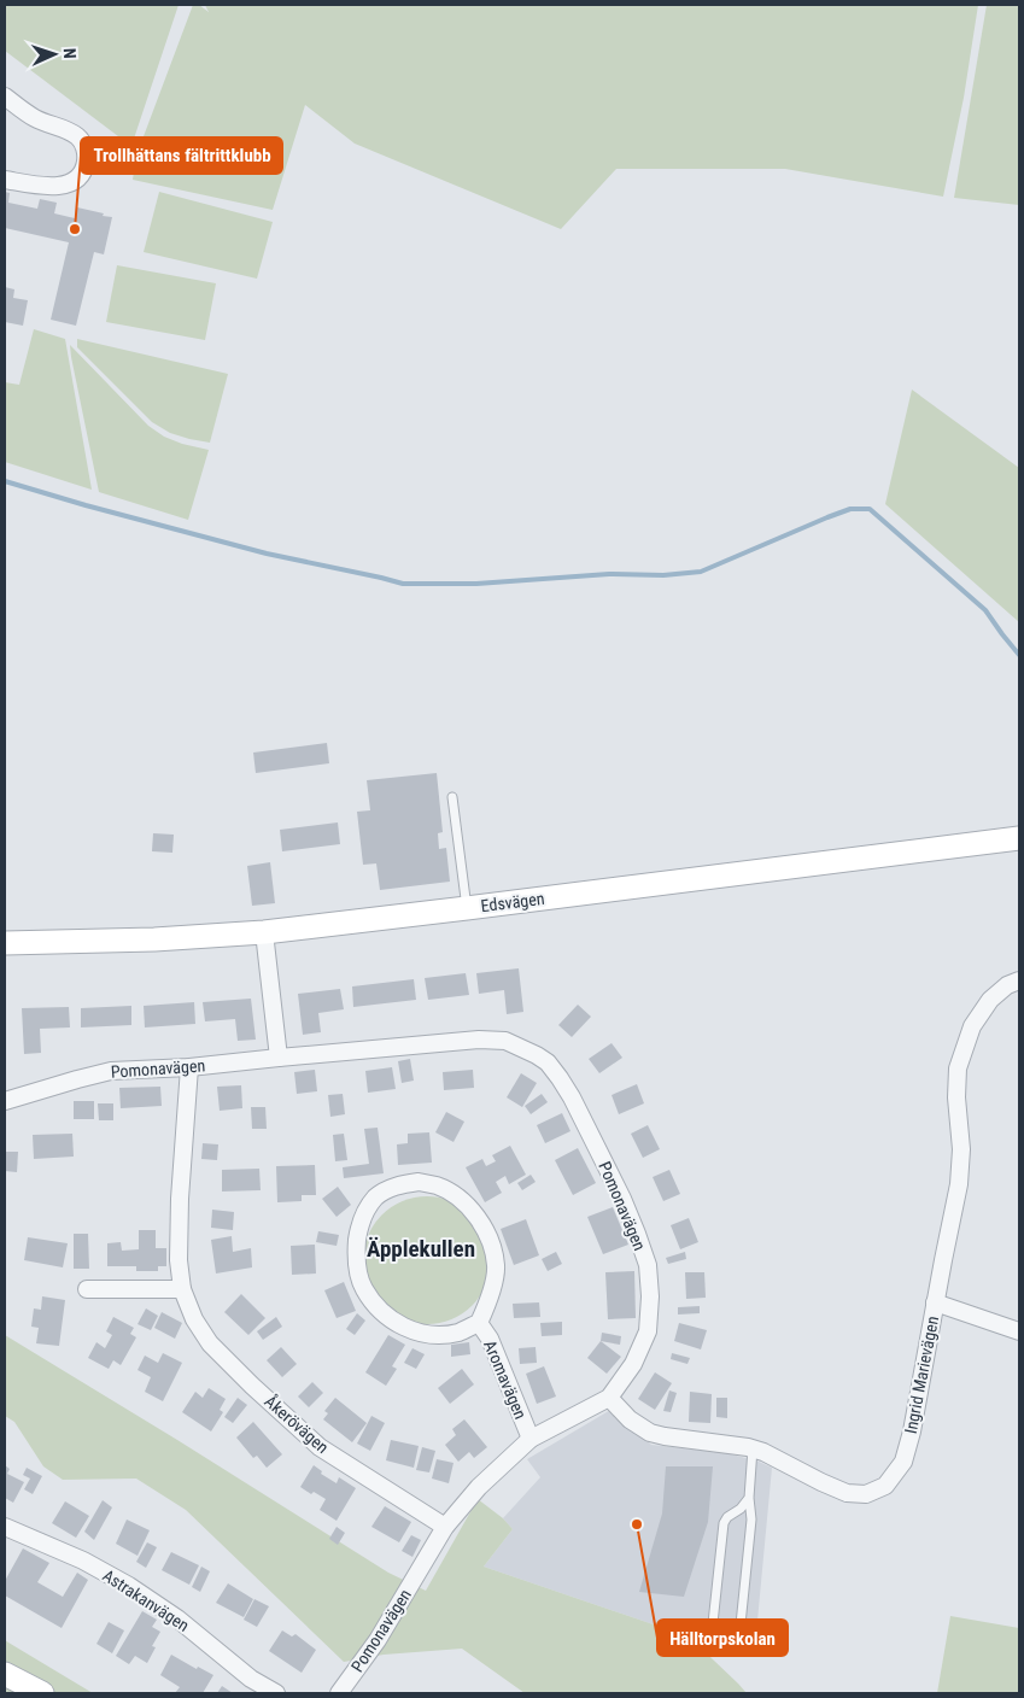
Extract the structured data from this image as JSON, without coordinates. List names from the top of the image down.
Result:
{
  "streets": {
    "street": [
      "Edsvägen",
      "Pomonavägen",
      "Ingrid Marievägen",
      "Aromavägen",
      "Åkerövägen",
      "Astrakanvägen"
    ]
  },
  "crossings": [
    ["Pomonavägen", "Ingrid Marievägen"],
    ["Pomonavägen", "Aromavägen"],
    ["Pomonavägen", "Åkerövägen"]
  ],
  "districts": ["Äpplekullen"],
  "places": ["Trollhättans fältrittklubb", "Hälltorpskolan"],
  "north": "right"
}
